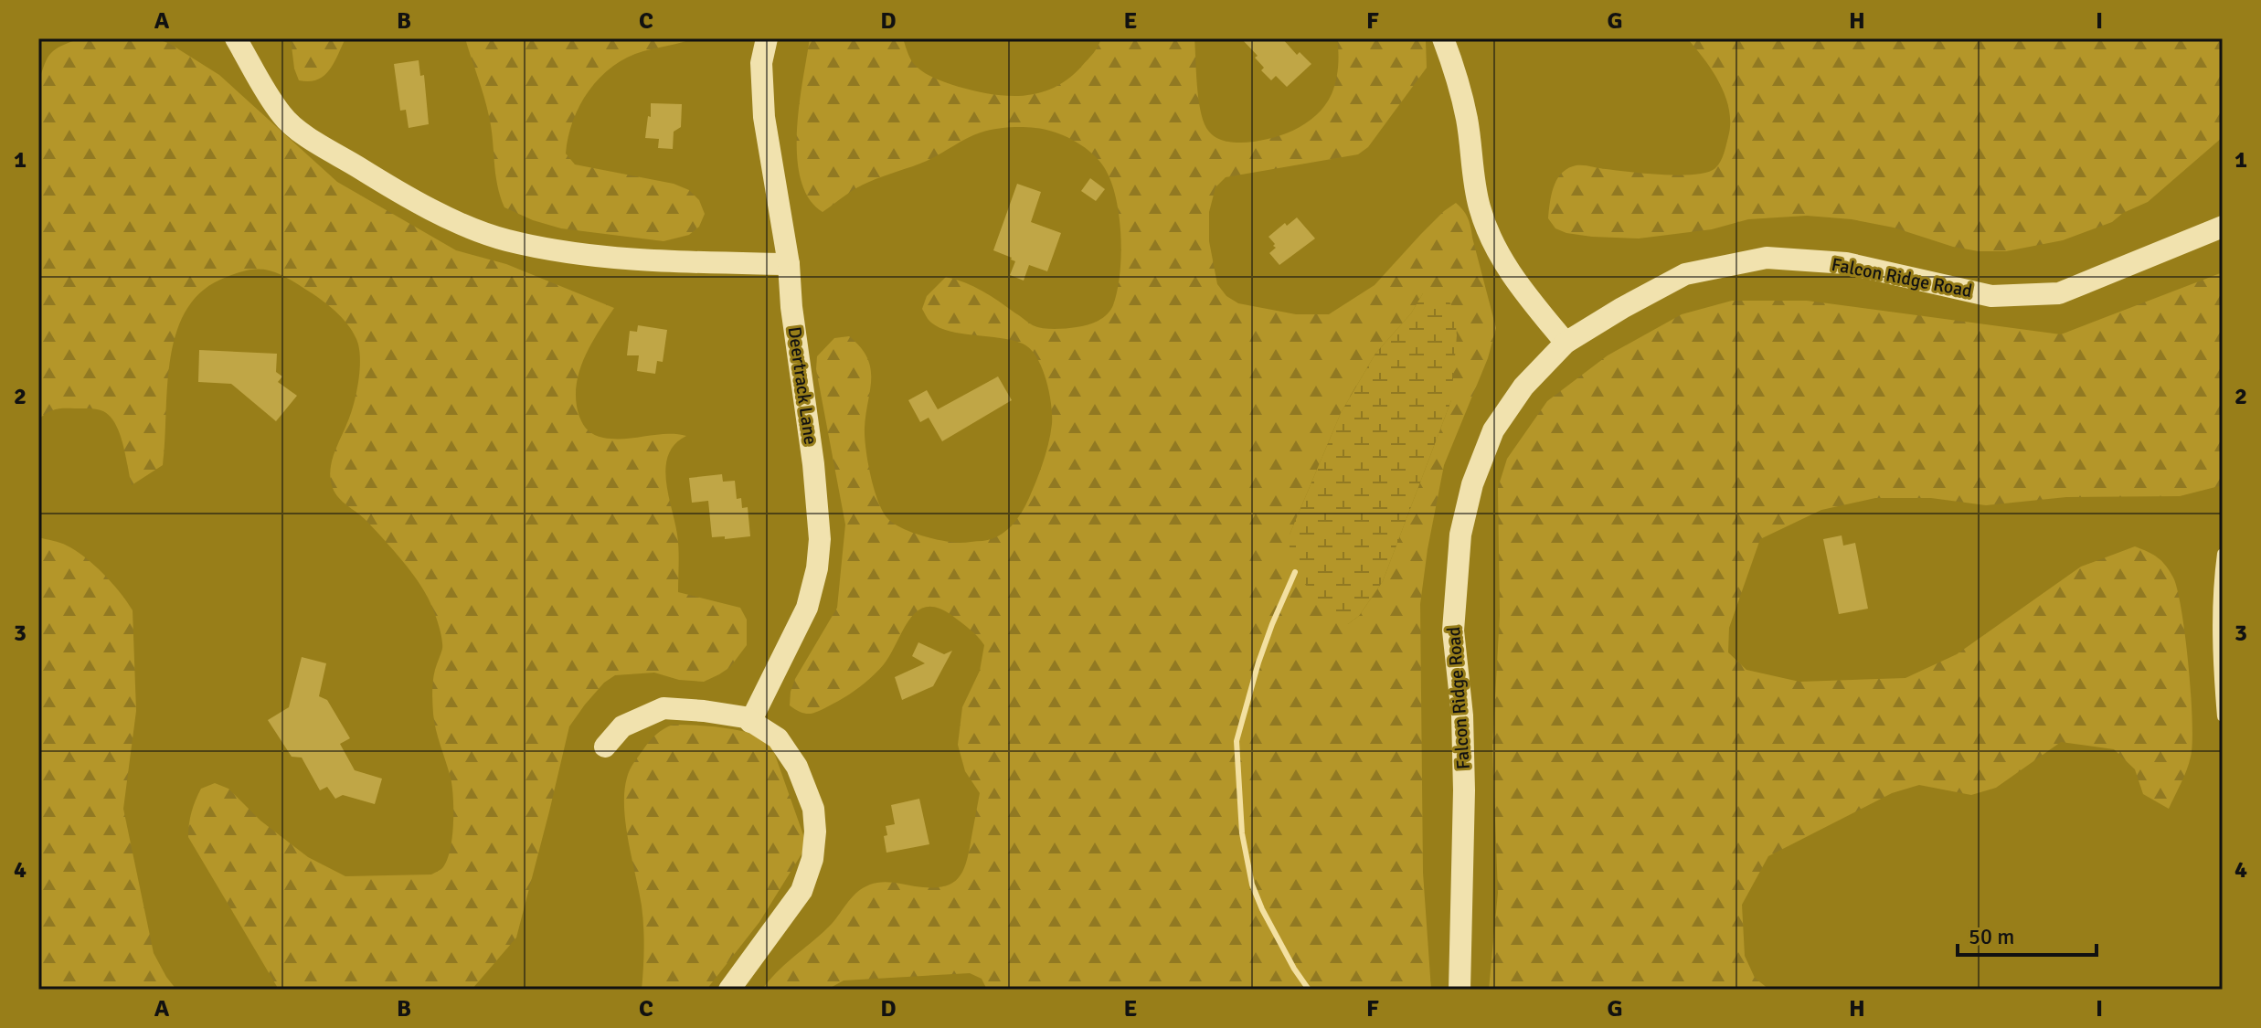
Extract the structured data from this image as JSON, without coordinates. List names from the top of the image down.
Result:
{
  "streets": {
    "street": ["Falcon Ridge Road", "Deertrack Lane"]
  },
  "scale_bar": "50 m",
  "grid": {
    "columns": [
      "A",
      "B",
      "C",
      "D",
      "E",
      "F",
      "G",
      "H",
      "I"
    ],
    "rows": [
      "1",
      "2",
      "3",
      "4"
    ]
  }
}
